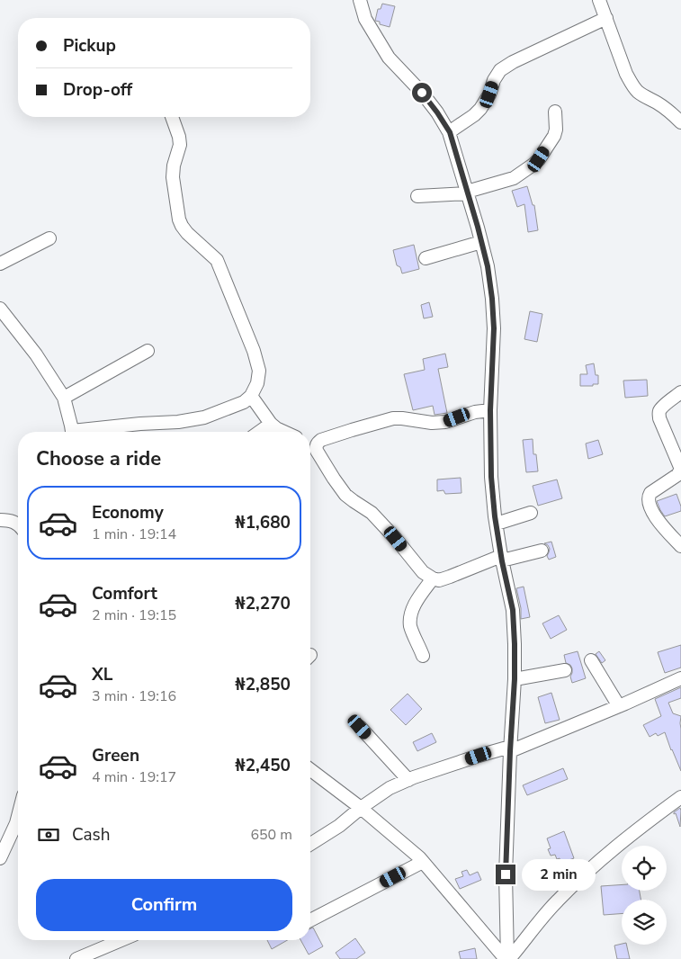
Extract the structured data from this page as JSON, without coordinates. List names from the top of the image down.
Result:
{
  "page": {
    "banner": ["Pickup", "Drop-off"],
    "heading": "Choose a ride",
    "list": [
      {
        "name": "Economy",
        "note": "1 min · 19:14",
        "value": "₦1,680"
      },
      {
        "name": "Comfort",
        "note": "2 min · 19:15",
        "value": "₦2,270"
      },
      {
        "name": "XL",
        "note": "3 min · 19:16",
        "value": "₦2,850"
      },
      {
        "name": "Green",
        "note": "4 min · 19:17",
        "value": "₦2,450"
      }
    ],
    "pay": ["Cash", "650 m"],
    "bubble": "2 min",
    "buttons": "Confirm"
  }
}
